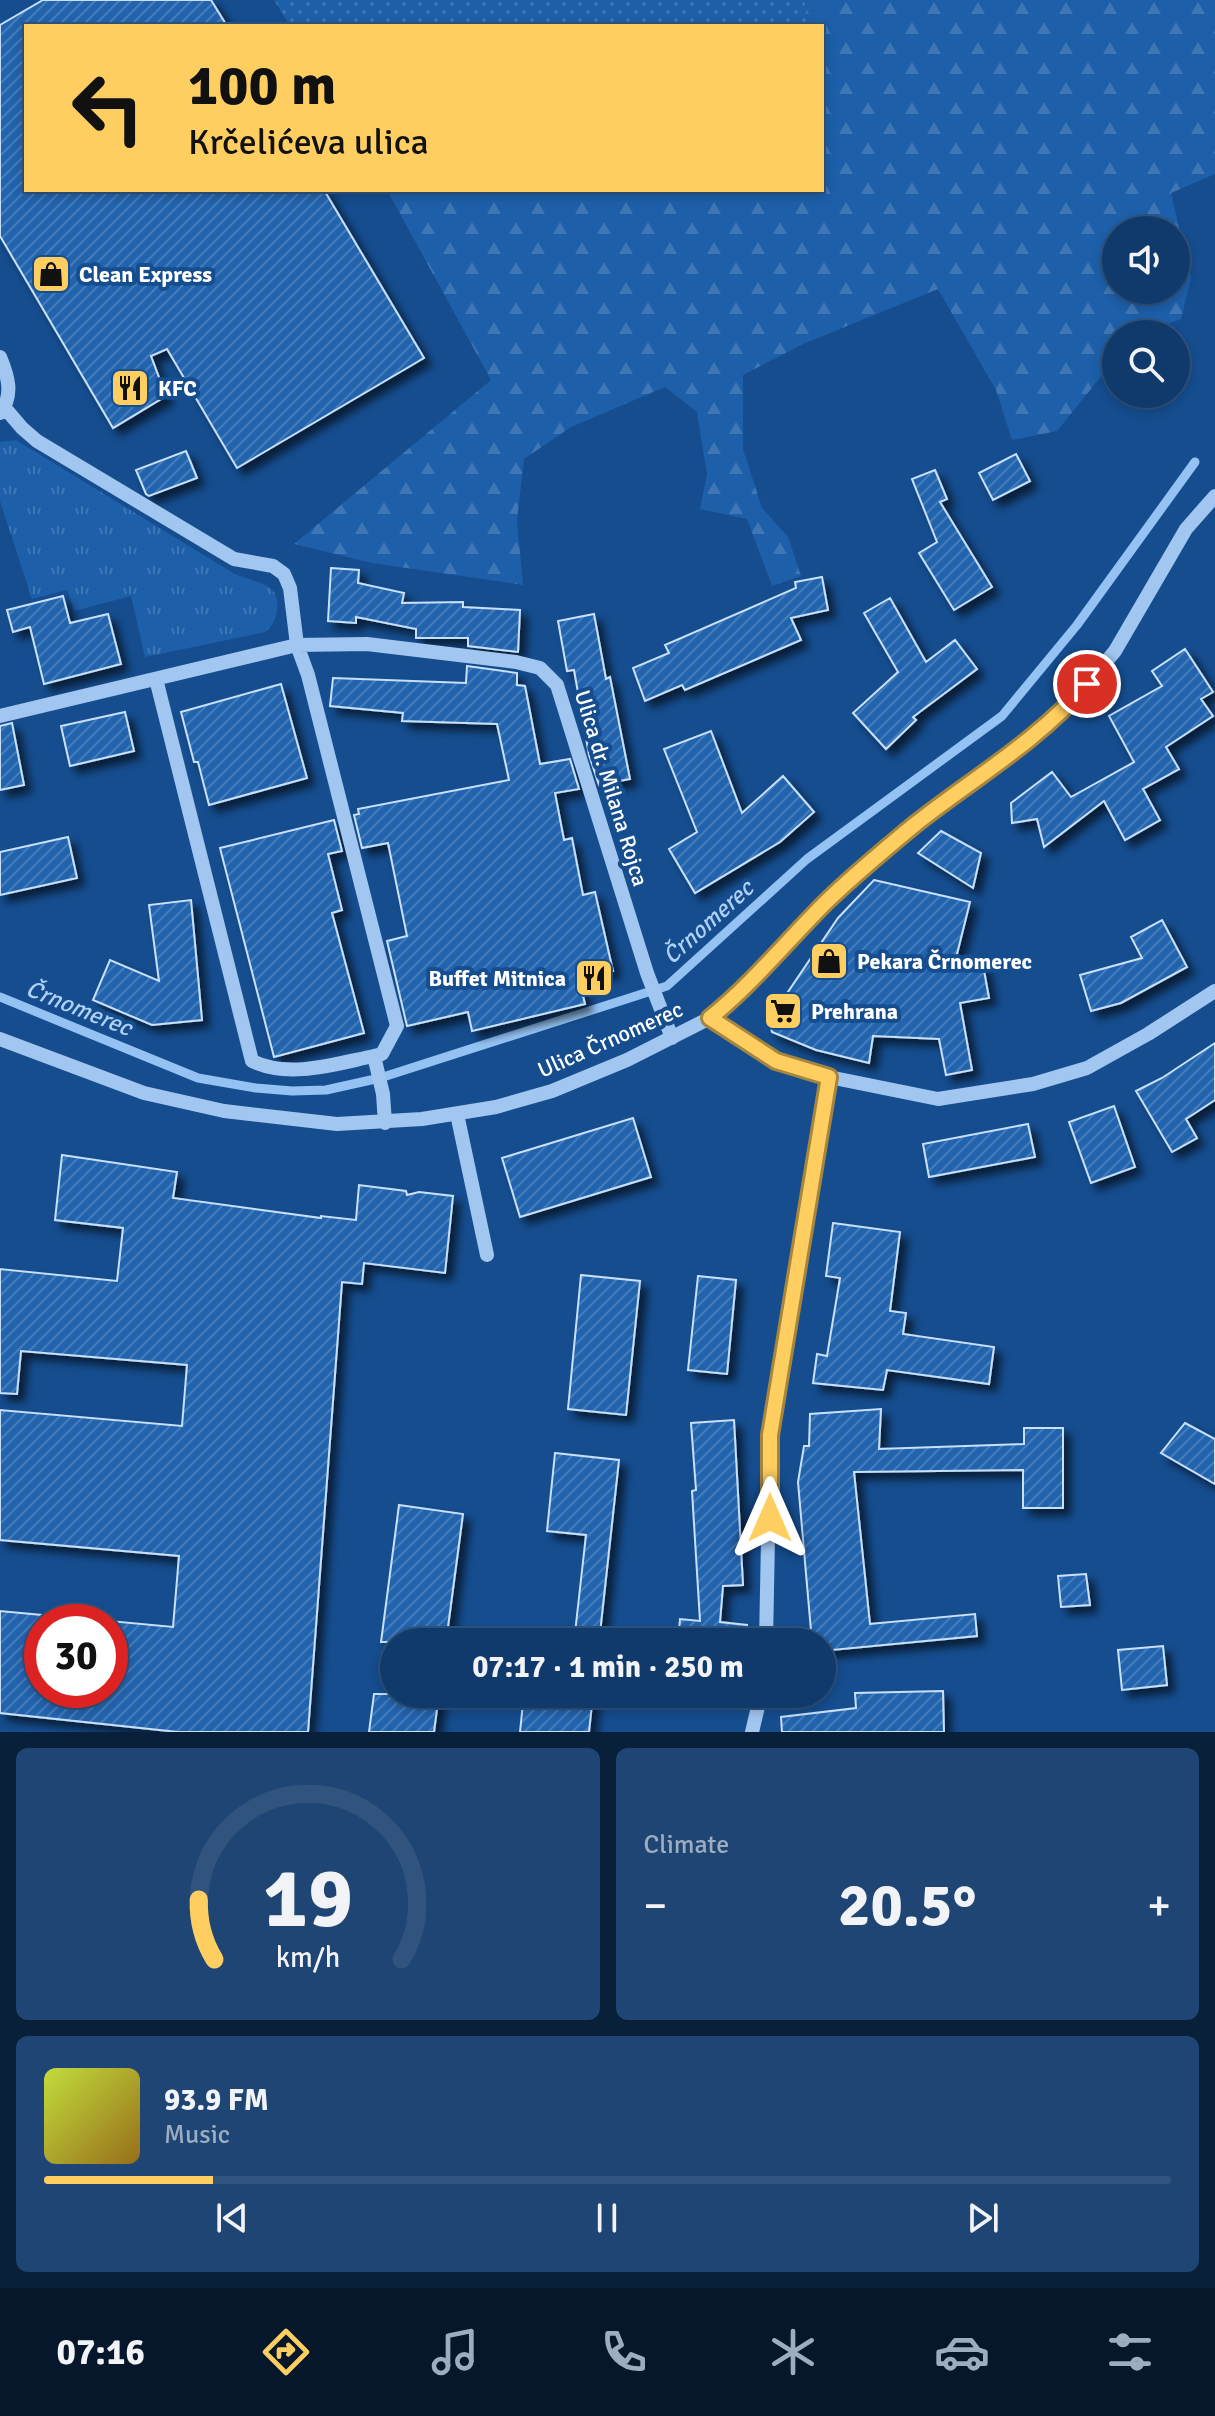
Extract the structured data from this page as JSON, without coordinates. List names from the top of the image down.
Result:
{
  "streets": {
    "street": ["Ulica dr. Milana Rojca", "Ulica Črnomerec"]
  },
  "crossings": [
    ["Ulica dr. Milana Rojca", "Ulica Črnomerec"]
  ],
  "water": ["Črnomerec"],
  "places": {
    "shop": ["Clean Express", "Pekara Črnomerec"],
    "restaurant": ["KFC", "Buffet Mitnica"],
    "supermarket": ["Prehrana"]
  },
  "page": {
    "turn": ["100 m", "Krčelićeva ulica"],
    "limit": "30",
    "trip": "07:17 · 1 min · 250 m",
    "tile": "Climate",
    "heat": ["−", "20.5°", "+"],
    "song": ["93.9 FM", "Music"],
    "tabs": "07:16",
    "gauge": ["19", "km/h"]
  }
}
